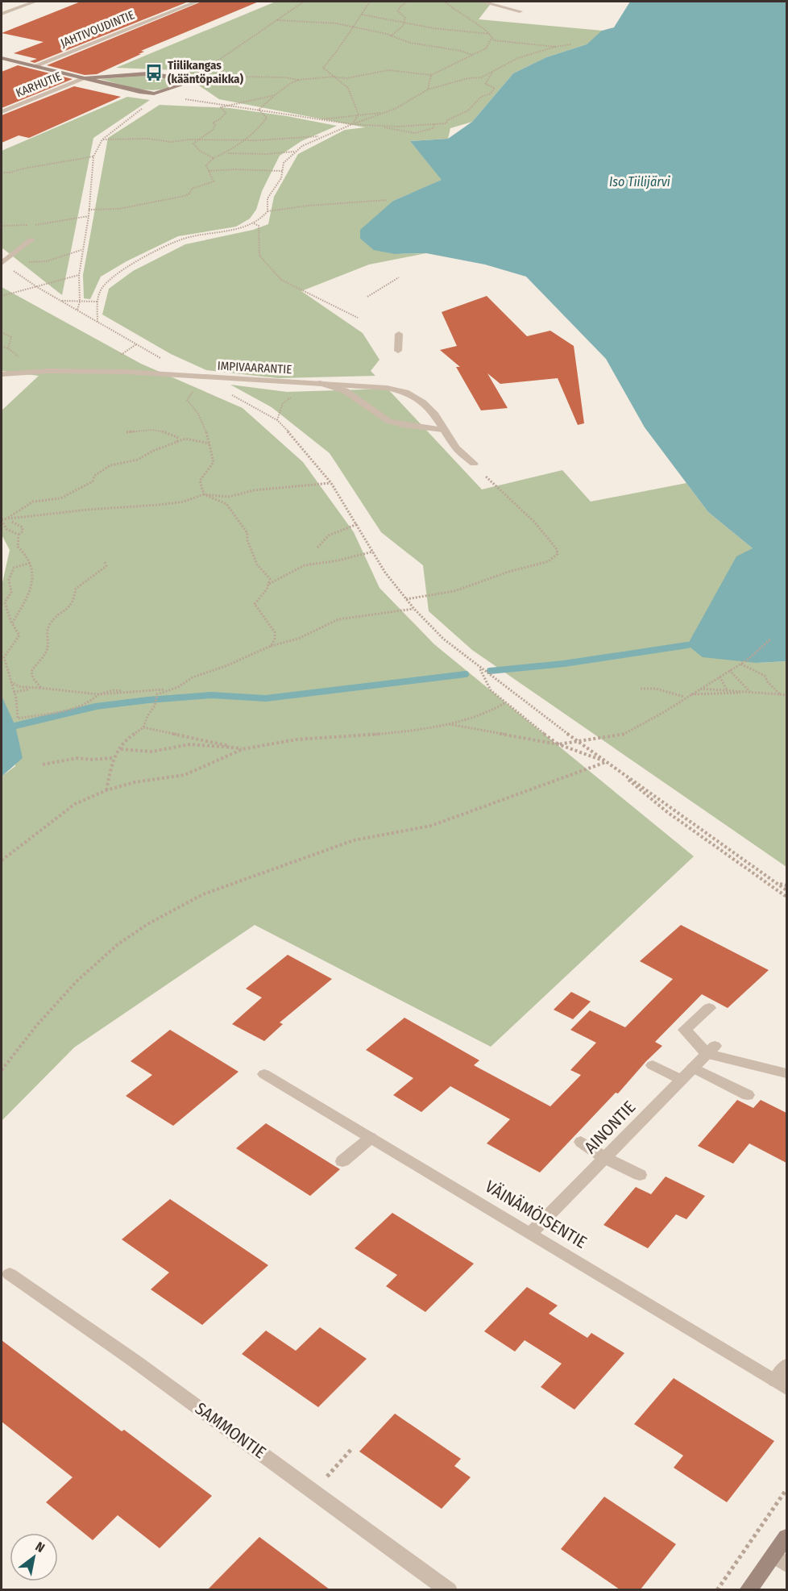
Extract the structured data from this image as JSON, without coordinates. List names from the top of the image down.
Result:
{
  "streets": {
    "street": [
      "JAHTIVOUDINTIE",
      "KARHUTIE",
      "IMPIVAARANTIE",
      "AINONTIE",
      "VÄINÄMÖISENTIE",
      "SAMMONTIE"
    ]
  },
  "crossings": [
    ["AINONTIE", "VÄINÄMÖISENTIE"]
  ],
  "water": ["Iso Tiilijärvi"],
  "places": {
    "bus stop": ["Tiilikangas (kääntöpaikka)"]
  },
  "north": "top right"
}
